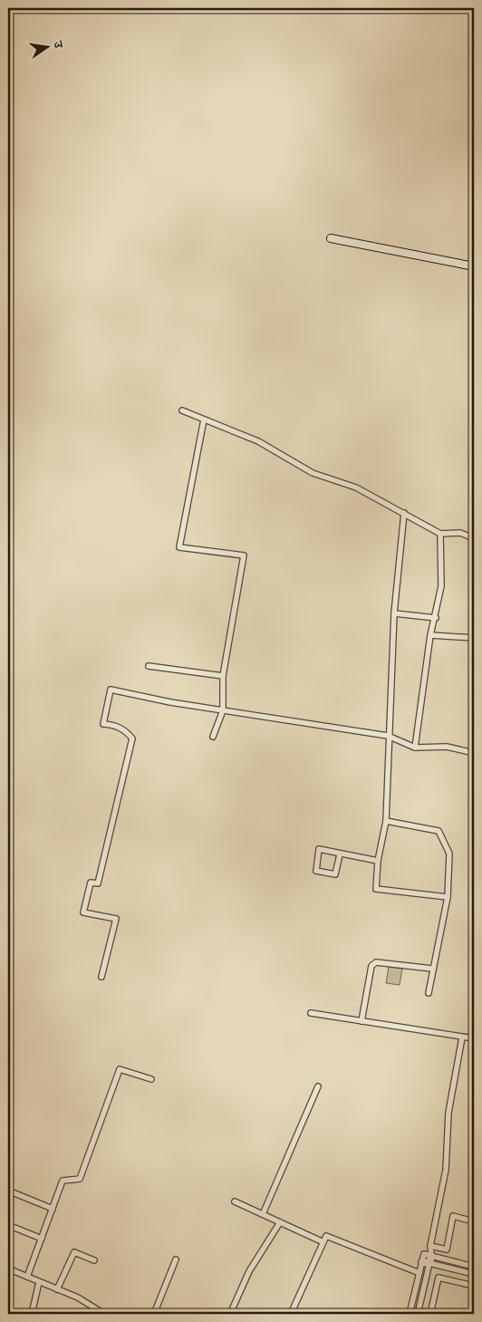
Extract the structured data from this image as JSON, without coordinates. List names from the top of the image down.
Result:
{
  "north": "right"
}
